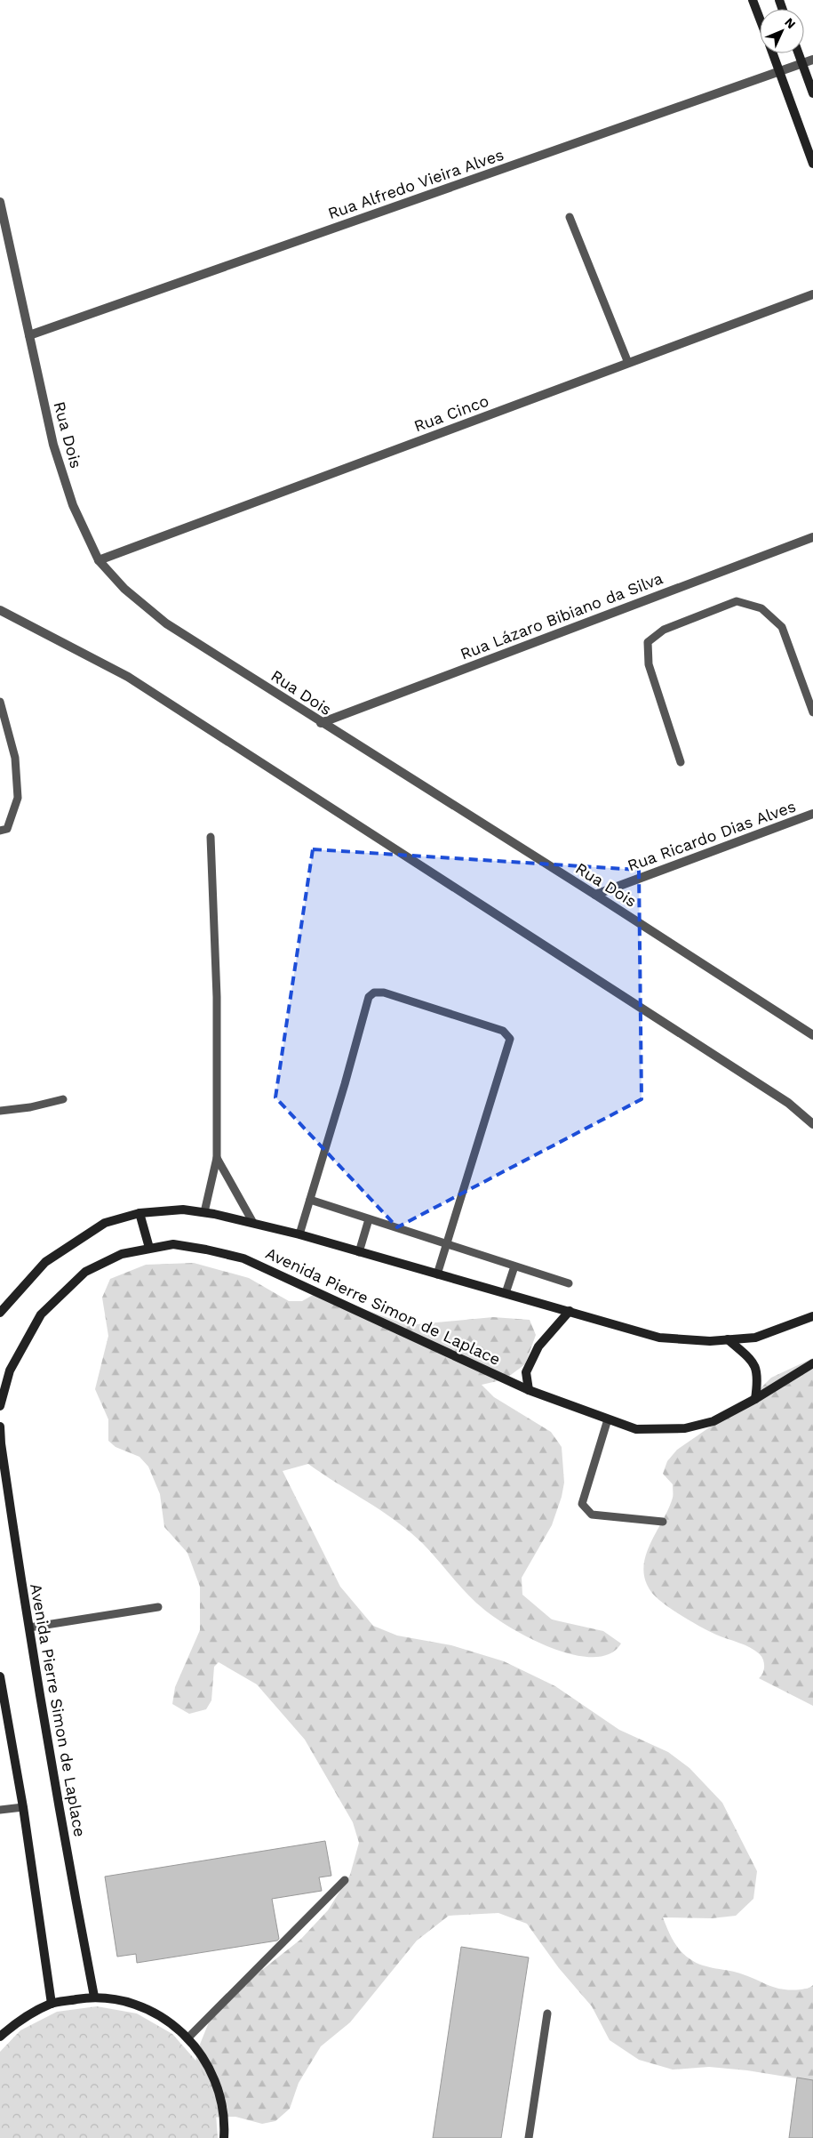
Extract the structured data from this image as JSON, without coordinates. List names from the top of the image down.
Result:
{
  "streets": {
    "street": [
      "Rua Alfredo Vieira Alves",
      "Rua Cinco",
      "Rua Dois",
      "Rua Lázaro Bibiano da Silva",
      "Rua Ricardo Dias Alves",
      "Avenida Pierre Simon de Laplace"
    ]
  },
  "crossings": [
    ["Rua Alfredo Vieira Alves", "Rua Dois"],
    ["Rua Cinco", "Rua Dois"],
    ["Rua Dois", "Rua Lázaro Bibiano da Silva"],
    ["Rua Dois", "Rua Ricardo Dias Alves"]
  ],
  "north": "top right"
}
